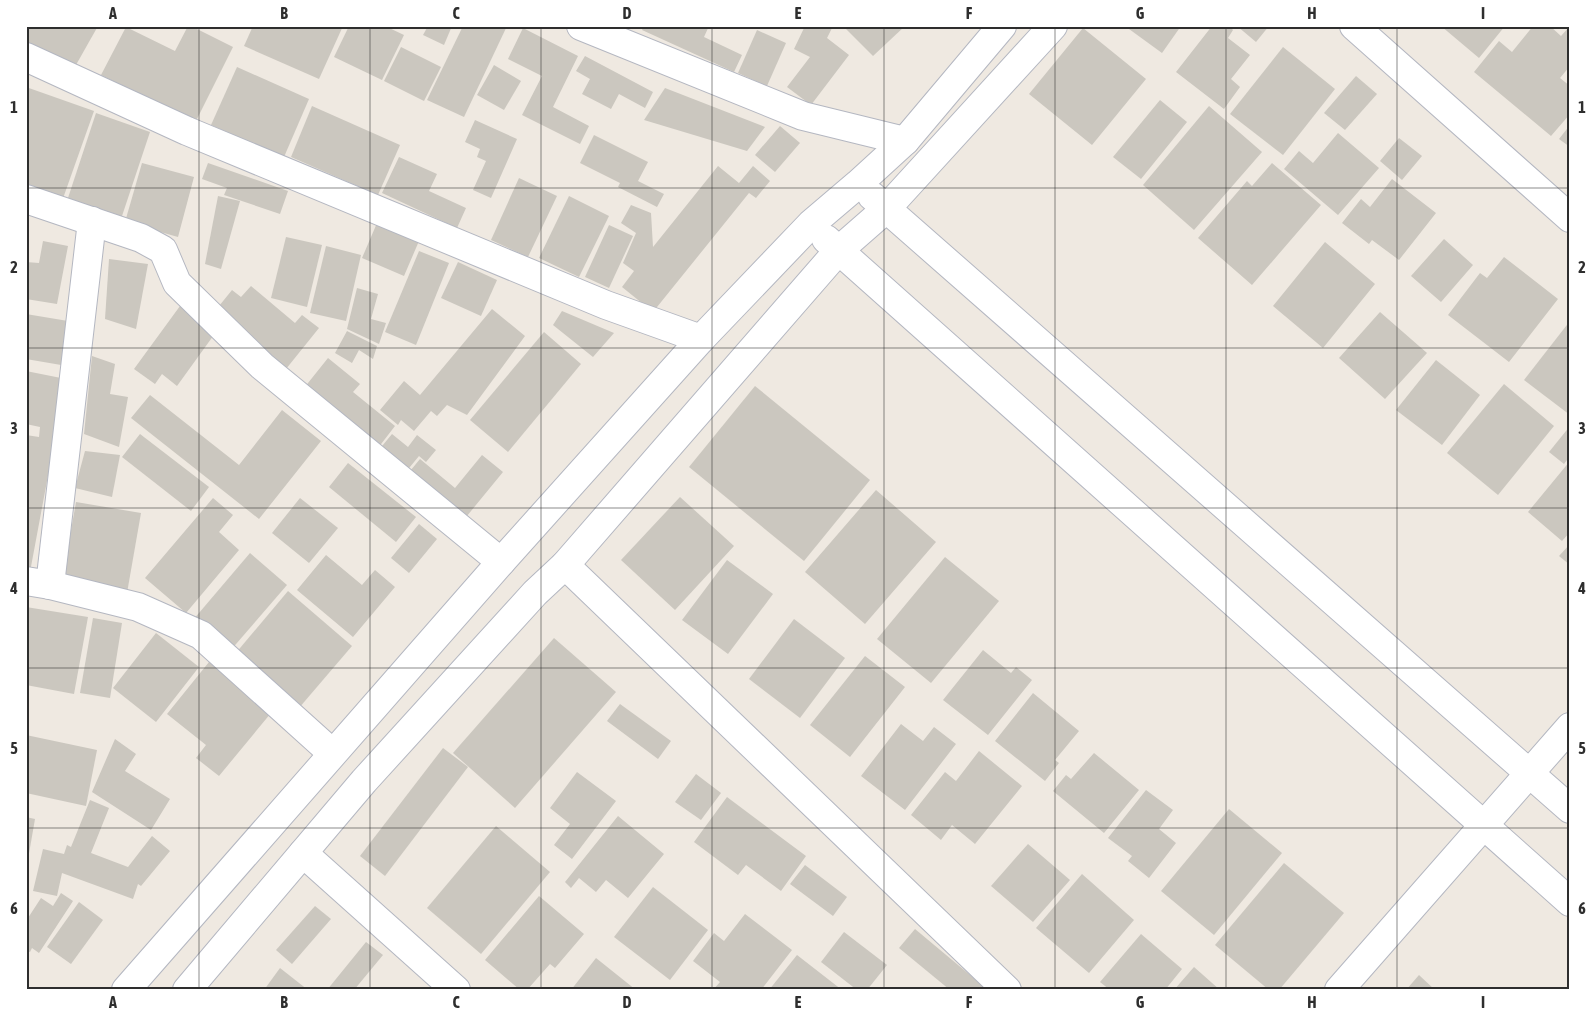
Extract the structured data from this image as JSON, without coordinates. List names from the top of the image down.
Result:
{
  "grid": {
    "columns": [
      "A",
      "B",
      "C",
      "D",
      "E",
      "F",
      "G",
      "H",
      "I"
    ],
    "rows": [
      "1",
      "2",
      "3",
      "4",
      "5",
      "6"
    ]
  }
}
